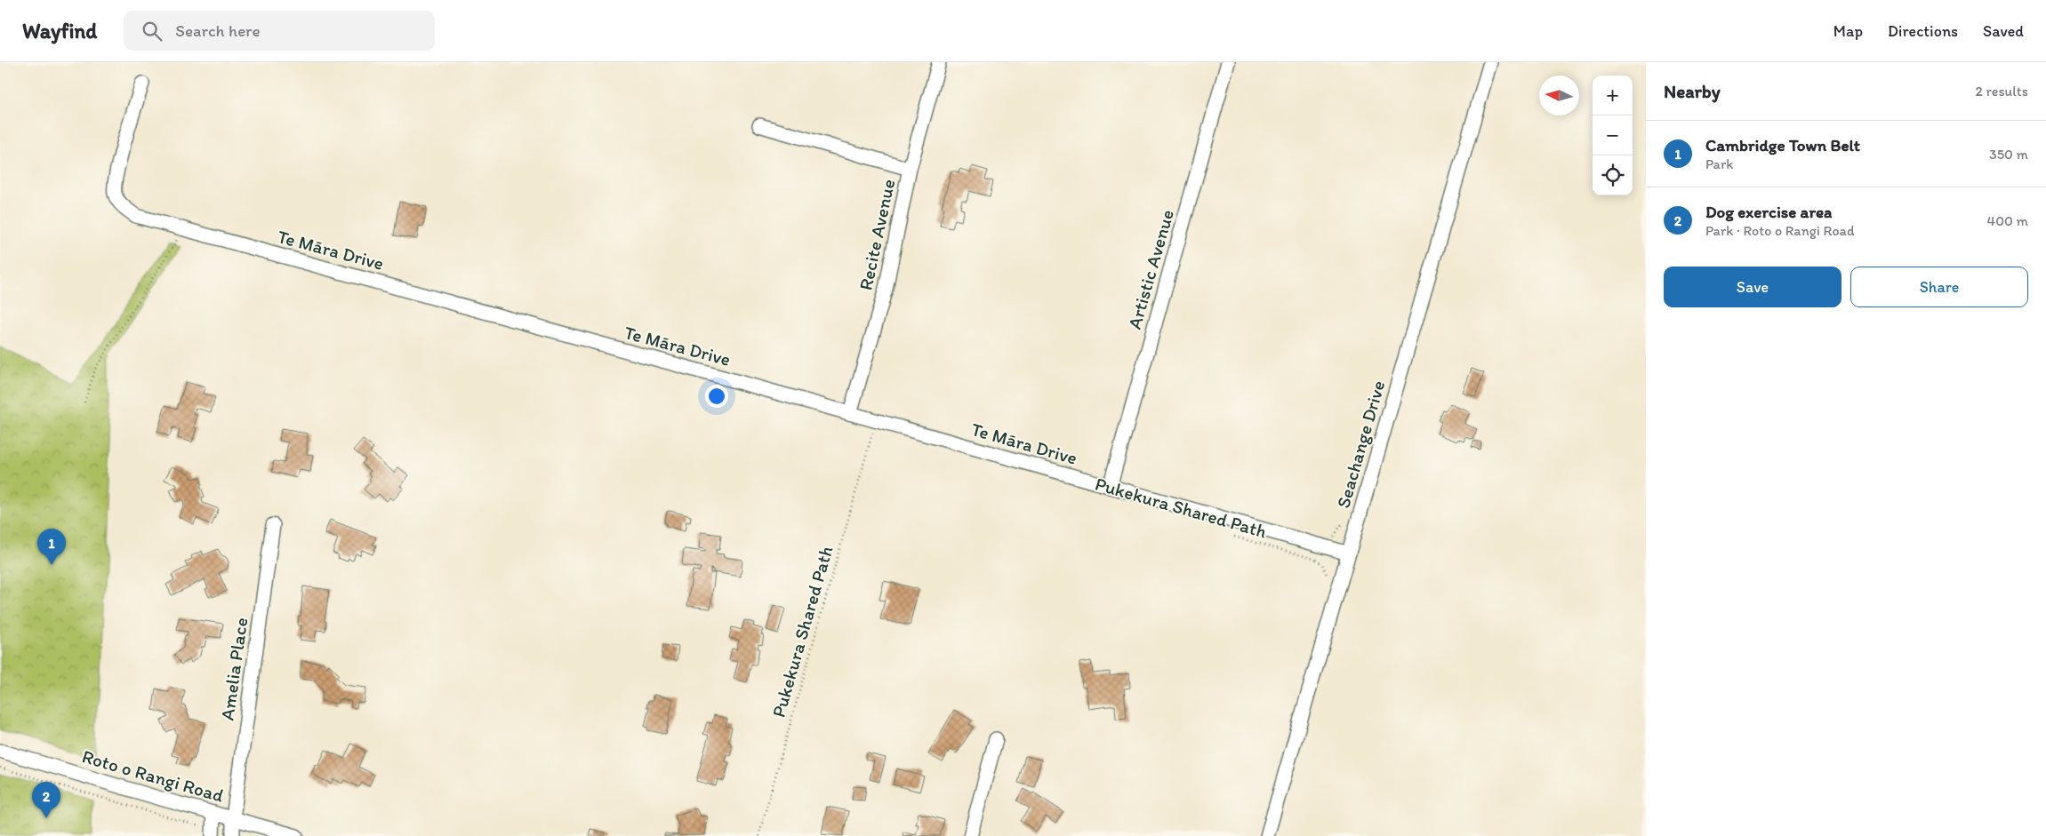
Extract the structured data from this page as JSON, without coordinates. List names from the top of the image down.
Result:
{
  "streets": {
    "street": [
      "Recite Avenue",
      "Te Māra Drive",
      "Artistic Avenue",
      "Seachange Drive",
      "Amelia Place",
      "Roto o Rangi Road"
    ],
    "path": ["Pukekura Shared Path"]
  },
  "crossings": [
    ["Recite Avenue", "Te Māra Drive"],
    ["Te Māra Drive", "Artistic Avenue"],
    ["Te Māra Drive", "Seachange Drive"],
    ["Amelia Place", "Roto o Rangi Road"]
  ],
  "north": "left",
  "page": {
    "header": "Wayfind",
    "search": "Search here",
    "nav": ["Map", "Directions", "Saved"],
    "heading": ["Nearby", "2 results"],
    "map_buttons": ["+", "−"],
    "list": [
      {
        "mark": "1",
        "name": "Cambridge Town Belt",
        "note": "Park",
        "value": "350 m"
      },
      {
        "mark": "2",
        "name": "Dog exercise area",
        "note": "Park · Roto o Rangi Road",
        "value": "400 m"
      }
    ],
    "buttons": ["Save", "Share"],
    "pins": ["1", "2"]
  }
}
